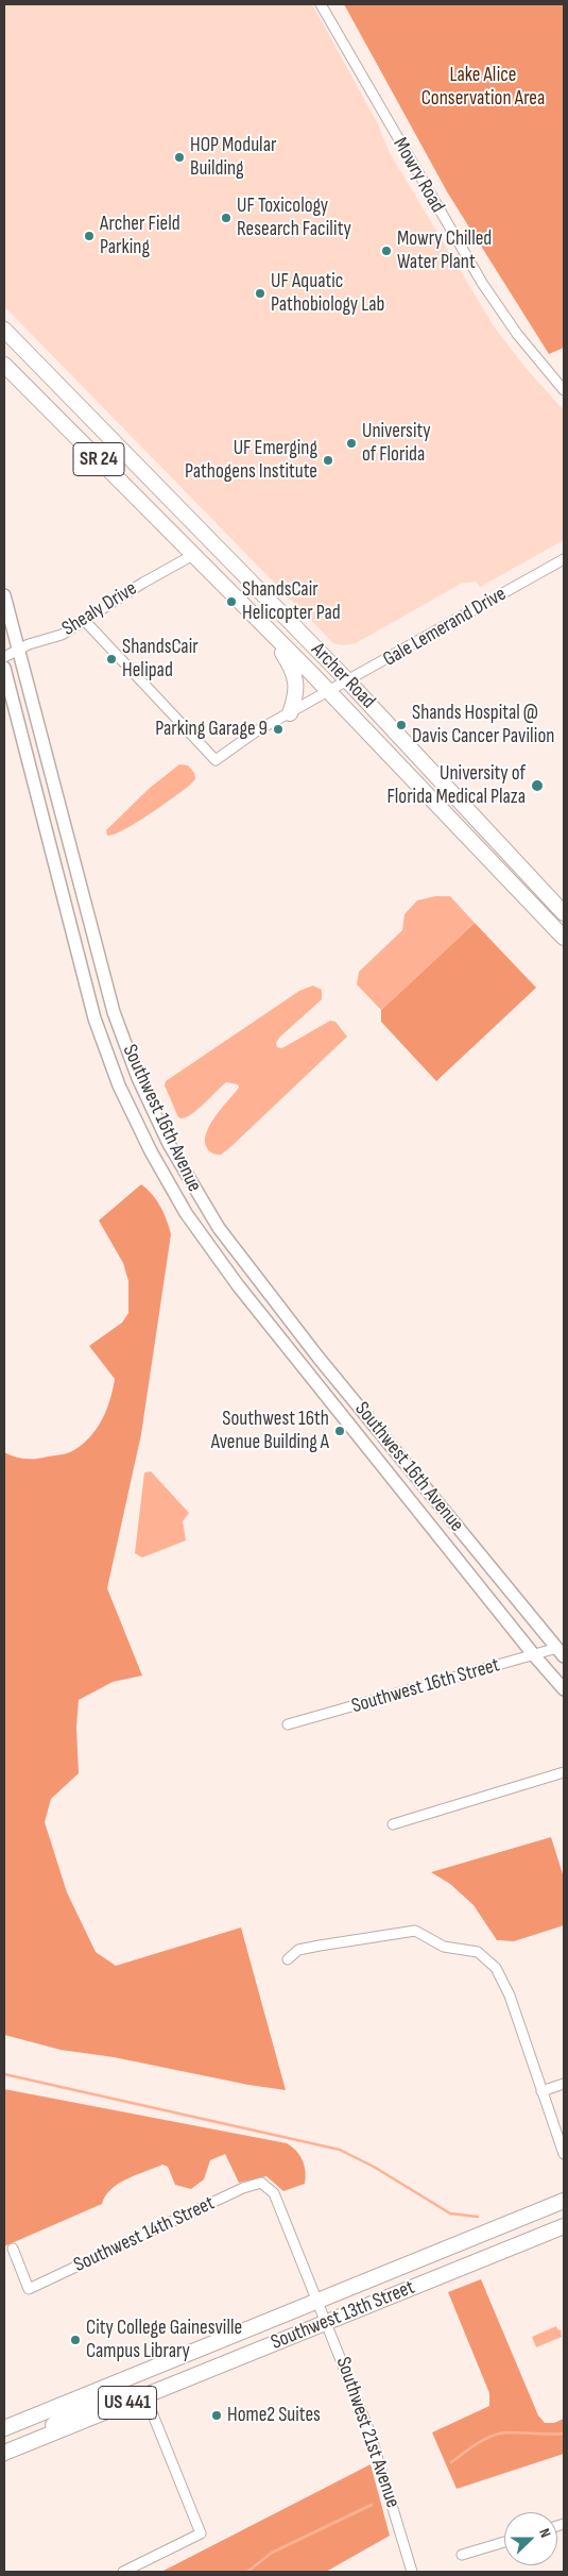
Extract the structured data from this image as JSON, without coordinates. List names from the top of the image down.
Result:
{
  "streets": {
    "main road": [
      "SR 24",
      "Archer Road",
      "Southwest 16th Avenue",
      "Southwest 13th Street",
      "US 441"
    ],
    "street": [
      "Mowry Road",
      "Shealy Drive",
      "Gale Lemerand Drive",
      "Southwest 16th Street",
      "Southwest 14th Street",
      "Southwest 21st Avenue"
    ]
  },
  "crossings": [
    ["Shealy Drive", "Gale Lemerand Drive"],
    ["Shealy Drive", "Archer Road"],
    ["Shealy Drive", "Southwest 16th Avenue"],
    ["Gale Lemerand Drive", "Archer Road"],
    ["Southwest 16th Avenue", "Southwest 16th Street"],
    ["Southwest 14th Street", "Southwest 21st Avenue"],
    ["Southwest 13th Street", "Southwest 21st Avenue"]
  ],
  "parks": ["Lake Alice Conservation Area"],
  "places": [
    "HOP Modular Building",
    "UF Toxicology Research Facility",
    "Archer Field Parking",
    "Mowry Chilled Water Plant",
    "UF Aquatic Pathobiology Lab",
    "University of Florida",
    "UF Emerging Pathogens Institute",
    "ShandsCair Helicopter Pad",
    "ShandsCair Helipad",
    "Shands Hospital @ Davis Cancer Pavilion",
    "Parking Garage 9",
    "University of Florida Medical Plaza",
    "Southwest 16th Avenue Building A",
    "City College Gainesville Campus Library",
    "Home2 Suites"
  ],
  "north": "right"
}
